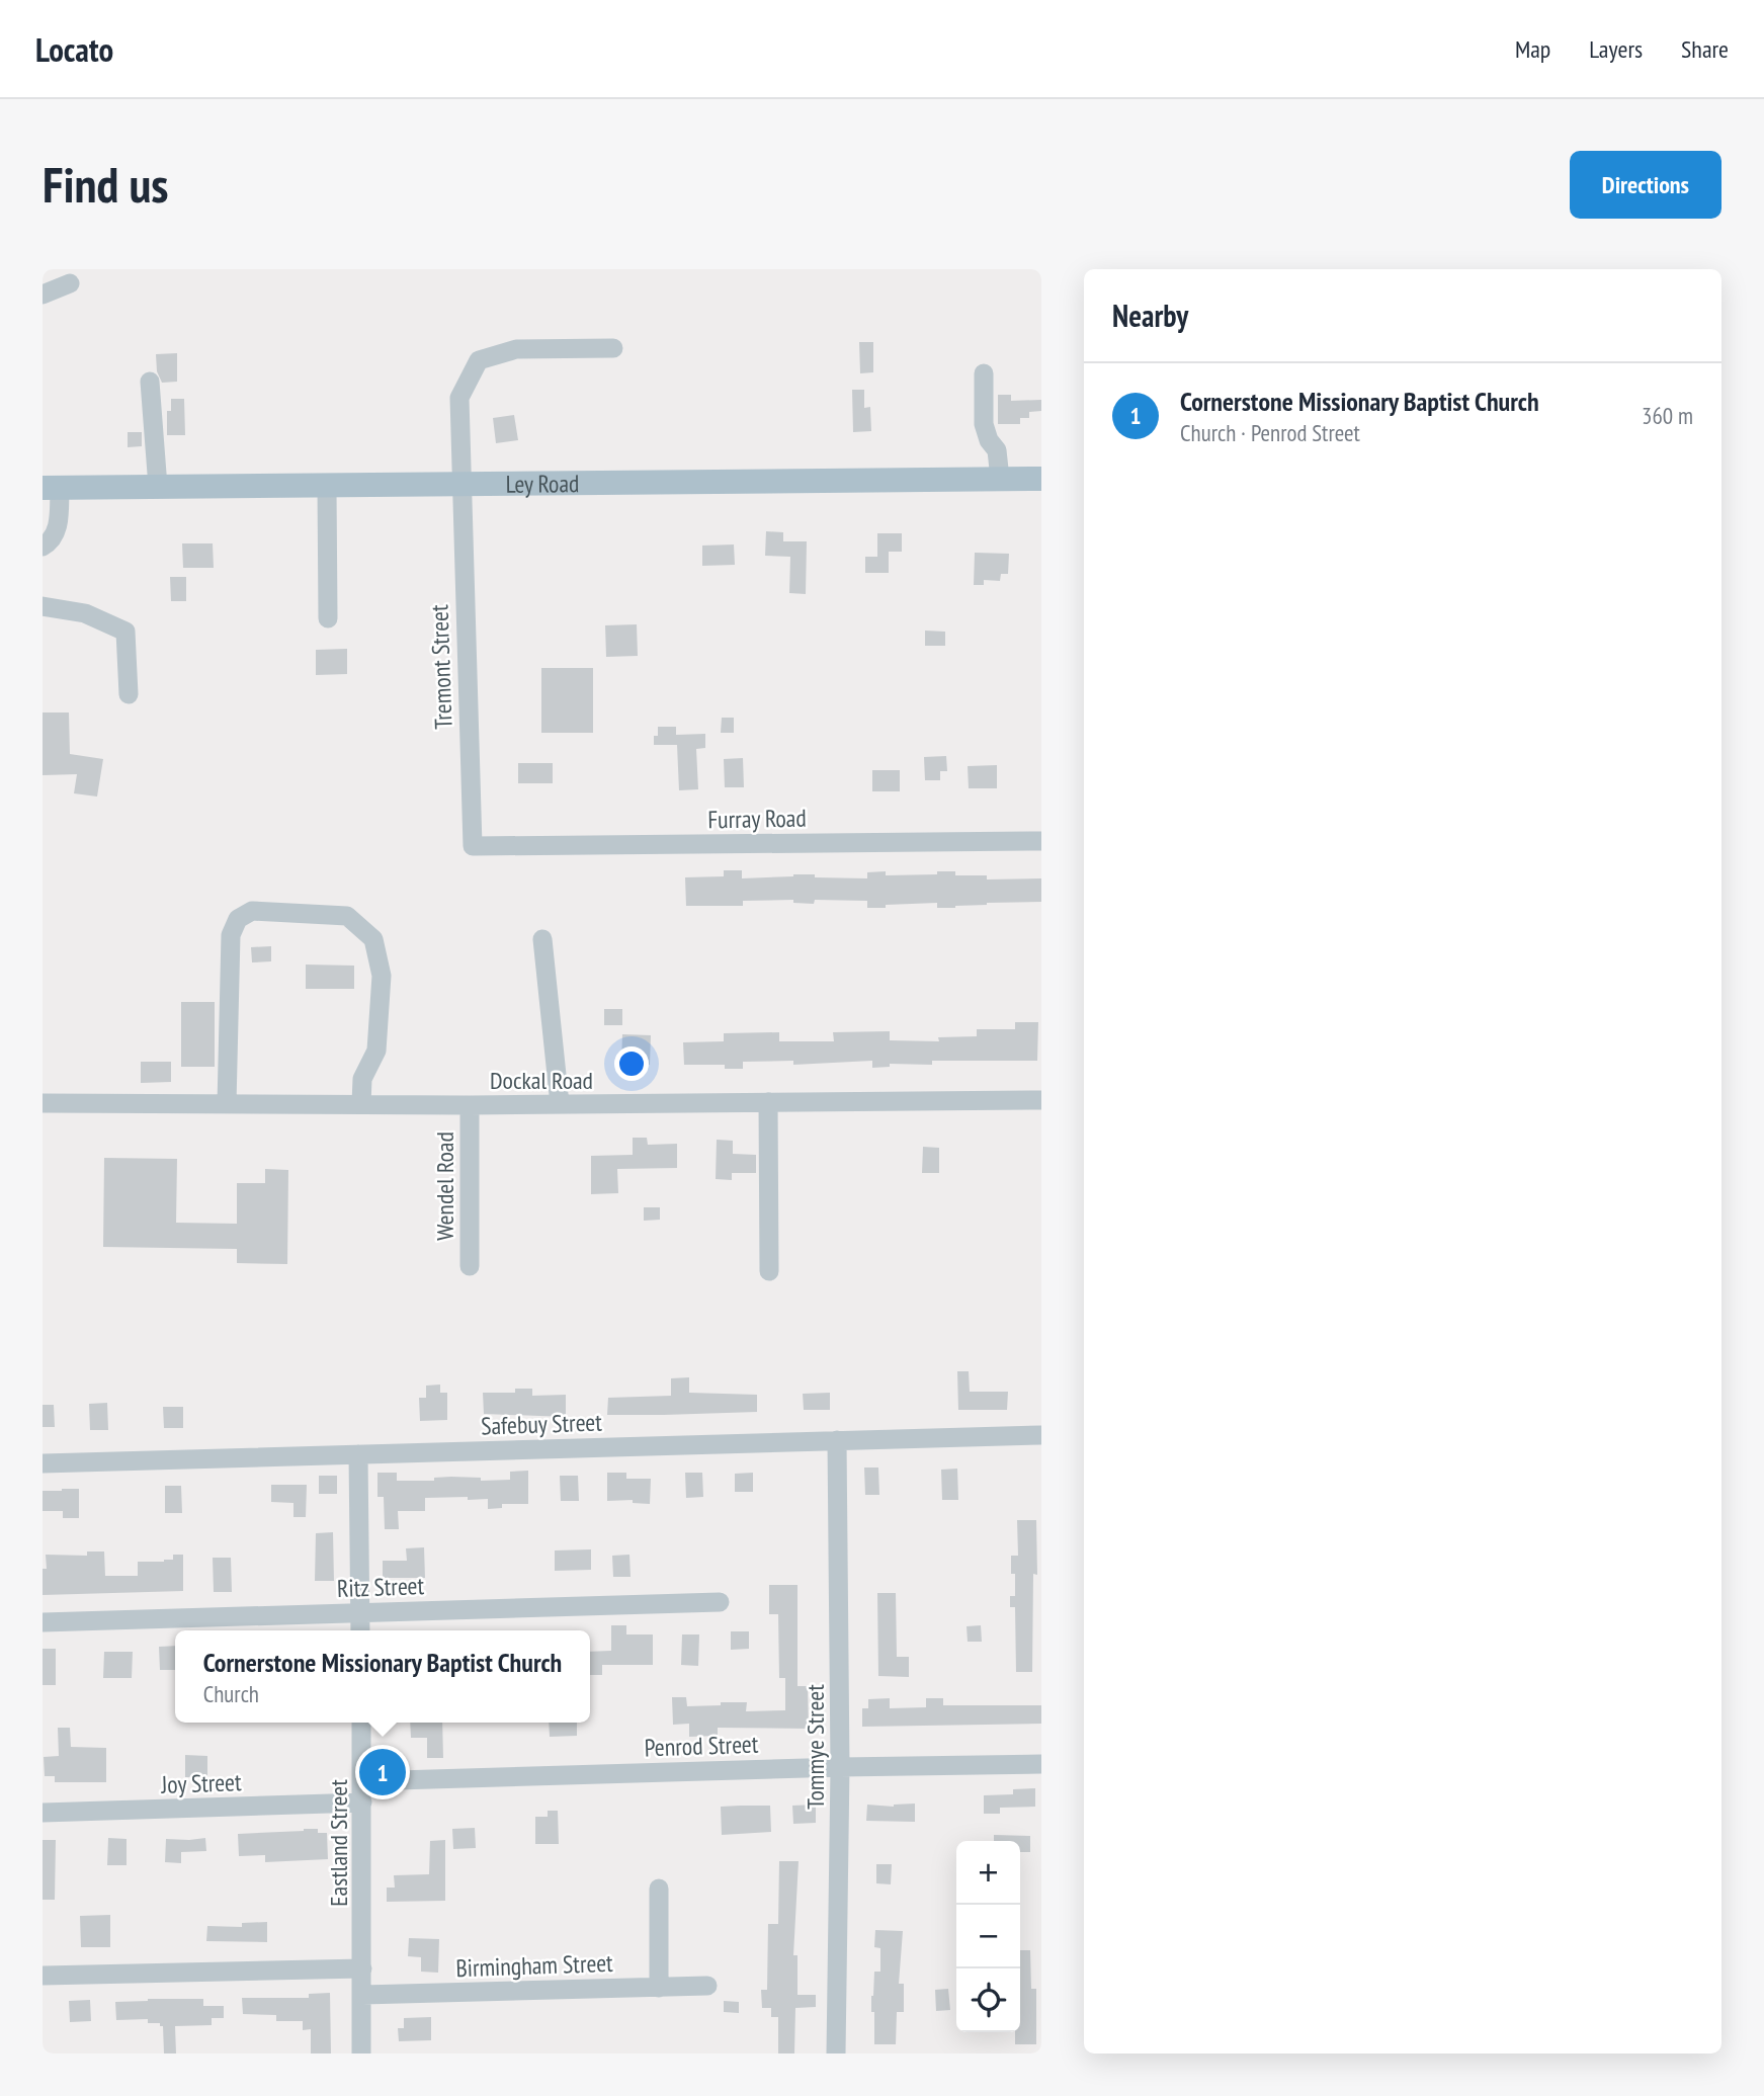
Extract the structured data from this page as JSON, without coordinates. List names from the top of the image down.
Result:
{
  "streets": {
    "main road": ["Ley Road"],
    "street": [
      "Tremont Street",
      "Furray Road",
      "Dockal Road",
      "Wendel Road",
      "Safebuy Street",
      "Ritz Street",
      "Penrod Street",
      "Tommye Street",
      "Joy Street",
      "Eastland Street",
      "Birmingham Street"
    ]
  },
  "crossings": [
    ["Ley Road", "Tremont Street"],
    ["Tremont Street", "Furray Road"],
    ["Dockal Road", "Wendel Road"],
    ["Safebuy Street", "Tommye Street"],
    ["Penrod Street", "Tommye Street"],
    ["Penrod Street", "Eastland Street"],
    ["Joy Street", "Eastland Street"],
    ["Eastland Street", "Birmingham Street"]
  ],
  "page": {
    "header": "Locato",
    "nav": ["Map", "Layers", "Share"],
    "buttons": "Directions",
    "title": "Find us",
    "heading": "Nearby",
    "list": [
      {
        "mark": "1",
        "name": "Cornerstone Missionary Baptist Church",
        "note": "Church · Penrod Street",
        "value": "360 m"
      }
    ],
    "popup": ["Cornerstone Missionary Baptist Church", "Church"],
    "pins": "1",
    "map_buttons": ["+", "−"]
  }
}
